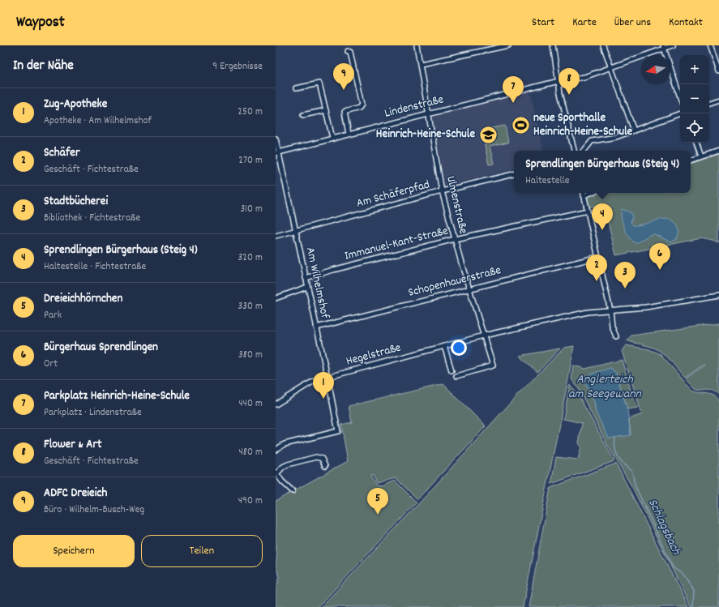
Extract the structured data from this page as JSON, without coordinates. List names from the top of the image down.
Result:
{
  "streets": {
    "street": [
      "Lindenstraße",
      "Am Schäferpfad",
      "Ulmenstraße",
      "Immanuel-Kant-Straße",
      "Schopenhauerstraße",
      "Am Wilhelmshof",
      "Hegelstraße"
    ]
  },
  "crossings": [
    ["Lindenstraße", "Ulmenstraße"],
    ["Lindenstraße", "Am Wilhelmshof"],
    ["Am Schäferpfad", "Ulmenstraße"],
    ["Am Schäferpfad", "Am Wilhelmshof"],
    ["Ulmenstraße", "Immanuel-Kant-Straße"],
    ["Ulmenstraße", "Schopenhauerstraße"],
    ["Ulmenstraße", "Hegelstraße"],
    ["Immanuel-Kant-Straße", "Am Wilhelmshof"],
    ["Schopenhauerstraße", "Am Wilhelmshof"],
    ["Am Wilhelmshof", "Hegelstraße"]
  ],
  "water": ["Anglerteich am Seegewann", "Schlagsbach"],
  "places": {
    "sports": ["neue Sporthalle Heinrich-Heine-Schule"],
    "school or university": ["Heinrich-Heine-Schule"]
  },
  "north": "left",
  "page": {
    "header": "Waypost",
    "nav": [
      "Start",
      "Karte",
      "Über uns",
      "Kontakt"
    ],
    "heading": ["In der Nähe", "9 Ergebnisse"],
    "map_buttons": ["+", "−"],
    "pins": [
      "9",
      "8",
      "7",
      "4",
      "6",
      "2",
      "3",
      "1",
      "5"
    ],
    "list": [
      {
        "mark": "1",
        "name": "Zug-Apotheke",
        "note": "Apotheke · Am Wilhelmshof",
        "value": "250 m"
      },
      {
        "mark": "2",
        "name": "Schäfer",
        "note": "Geschäft · Fichtestraße",
        "value": "270 m"
      },
      {
        "mark": "3",
        "name": "Stadtbücherei",
        "note": "Bibliothek · Fichtestraße",
        "value": "310 m"
      },
      {
        "mark": "4",
        "name": "Sprendlingen Bürgerhaus (Steig 4)",
        "note": "Haltestelle · Fichtestraße",
        "value": "320 m"
      },
      {
        "mark": "5",
        "name": "Dreieichhörnchen",
        "note": "Park",
        "value": "330 m"
      },
      {
        "mark": "6",
        "name": "Bürgerhaus Sprendlingen",
        "note": "Ort",
        "value": "380 m"
      },
      {
        "mark": "7",
        "name": "Parkplatz Heinrich-Heine-Schule",
        "note": "Parkplatz · Lindenstraße",
        "value": "440 m"
      },
      {
        "mark": "8",
        "name": "Flower & Art",
        "note": "Geschäft · Fichtestraße",
        "value": "480 m"
      },
      {
        "mark": "9",
        "name": "ADFC Dreieich",
        "note": "Büro · Wilhelm-Busch-Weg",
        "value": "490 m"
      }
    ],
    "popup": ["Sprendlingen Bürgerhaus (Steig 4)", "Haltestelle"],
    "buttons": ["Speichern", "Teilen"]
  }
}
